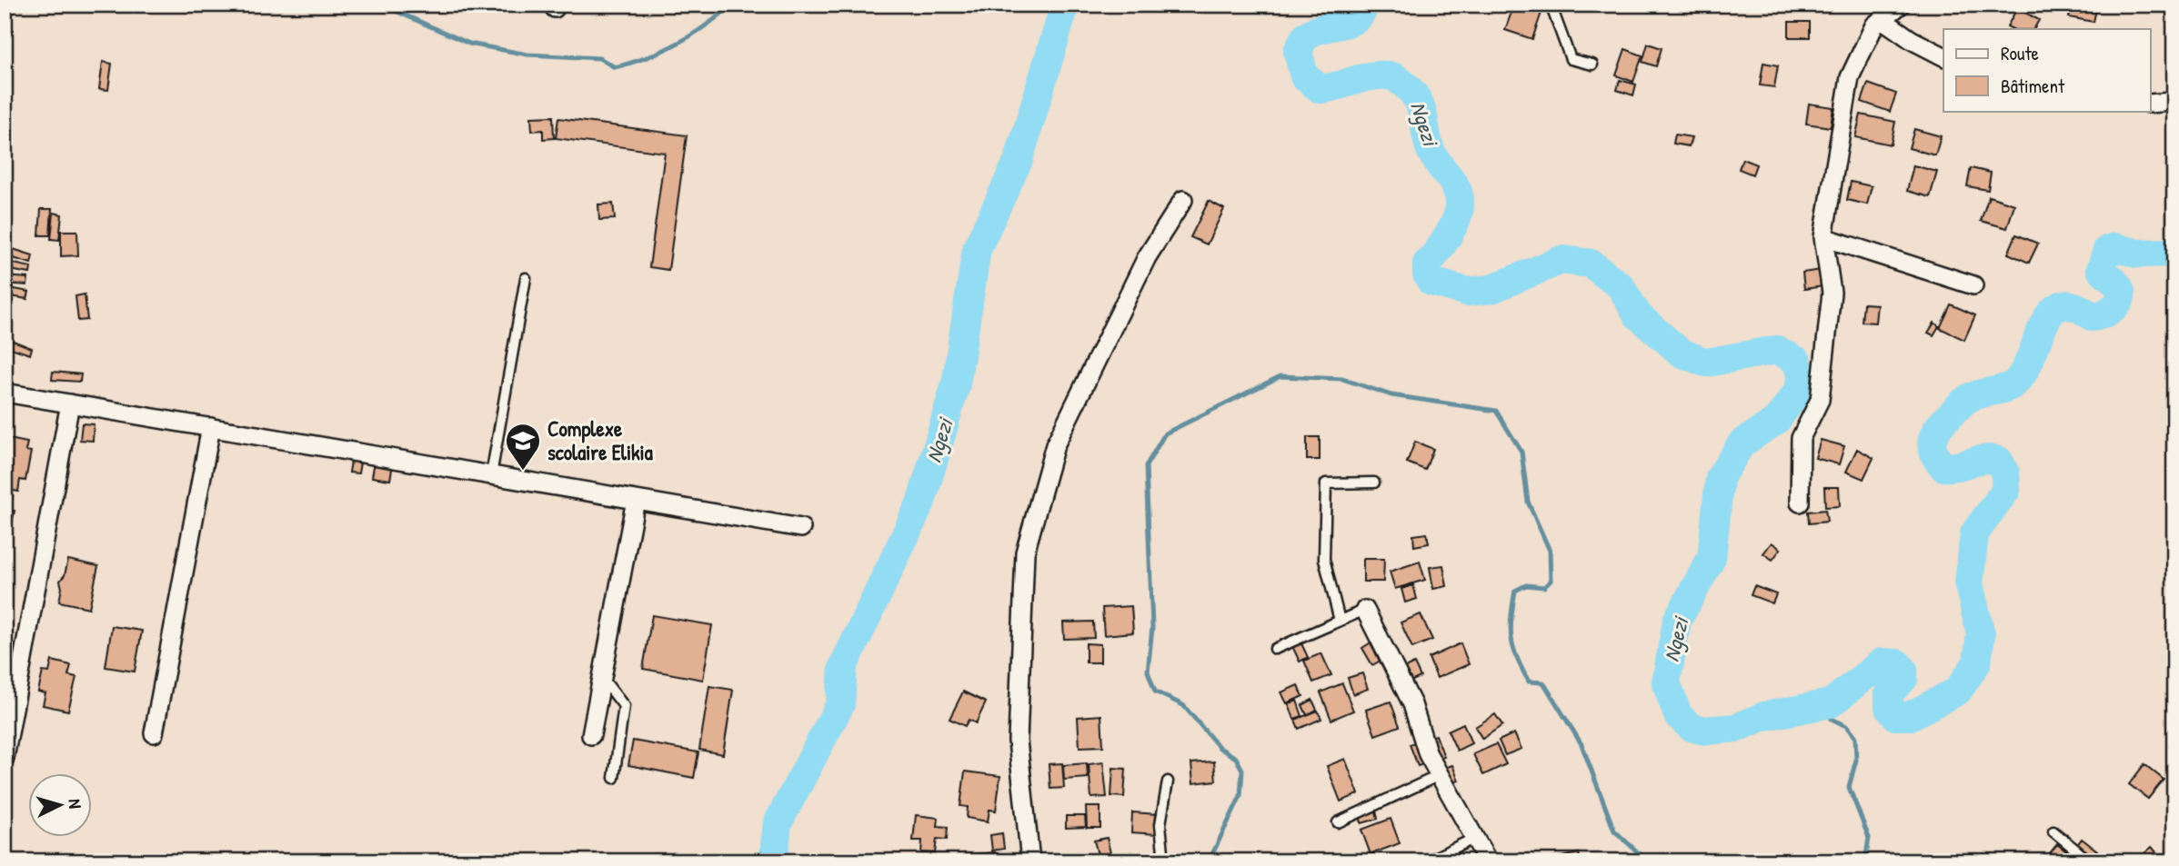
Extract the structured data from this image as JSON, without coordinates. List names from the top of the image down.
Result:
{
  "water": ["Ngezi"],
  "places": {
    "school or university": ["Complexe scolaire Elikia"]
  },
  "legend": ["Route", "Bâtiment"],
  "north": "right"
}
